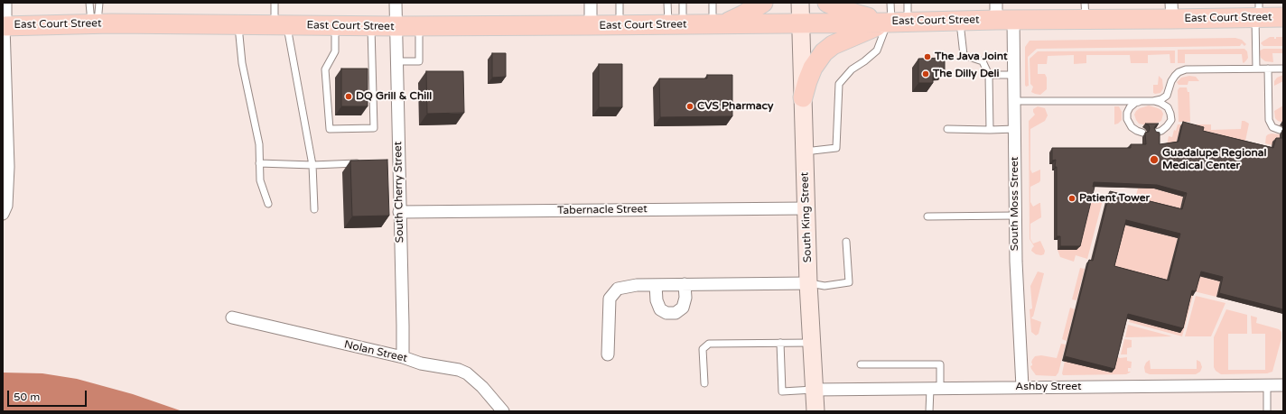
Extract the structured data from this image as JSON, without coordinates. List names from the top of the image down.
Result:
{
  "streets": {
    "main road": ["East Court Street", "South King Street"],
    "street": [
      "South Cherry Street",
      "South Moss Street",
      "Tabernacle Street",
      "Nolan Street",
      "Ashby Street"
    ]
  },
  "crossings": [
    ["East Court Street", "South Cherry Street"],
    ["East Court Street", "South Moss Street"],
    ["East Court Street", "South King Street"],
    ["South Cherry Street", "Tabernacle Street"],
    ["South Cherry Street", "Nolan Street"],
    ["South Moss Street", "Ashby Street"],
    ["Tabernacle Street", "South King Street"],
    ["South King Street", "Ashby Street"]
  ],
  "places": [
    "The Java Joint",
    "The Dilly Deli",
    "DQ Grill & Chill",
    "CVS Pharmacy",
    "Guadalupe Regional Medical Center",
    "Patient Tower"
  ],
  "scale_bar": "50 m"
}
